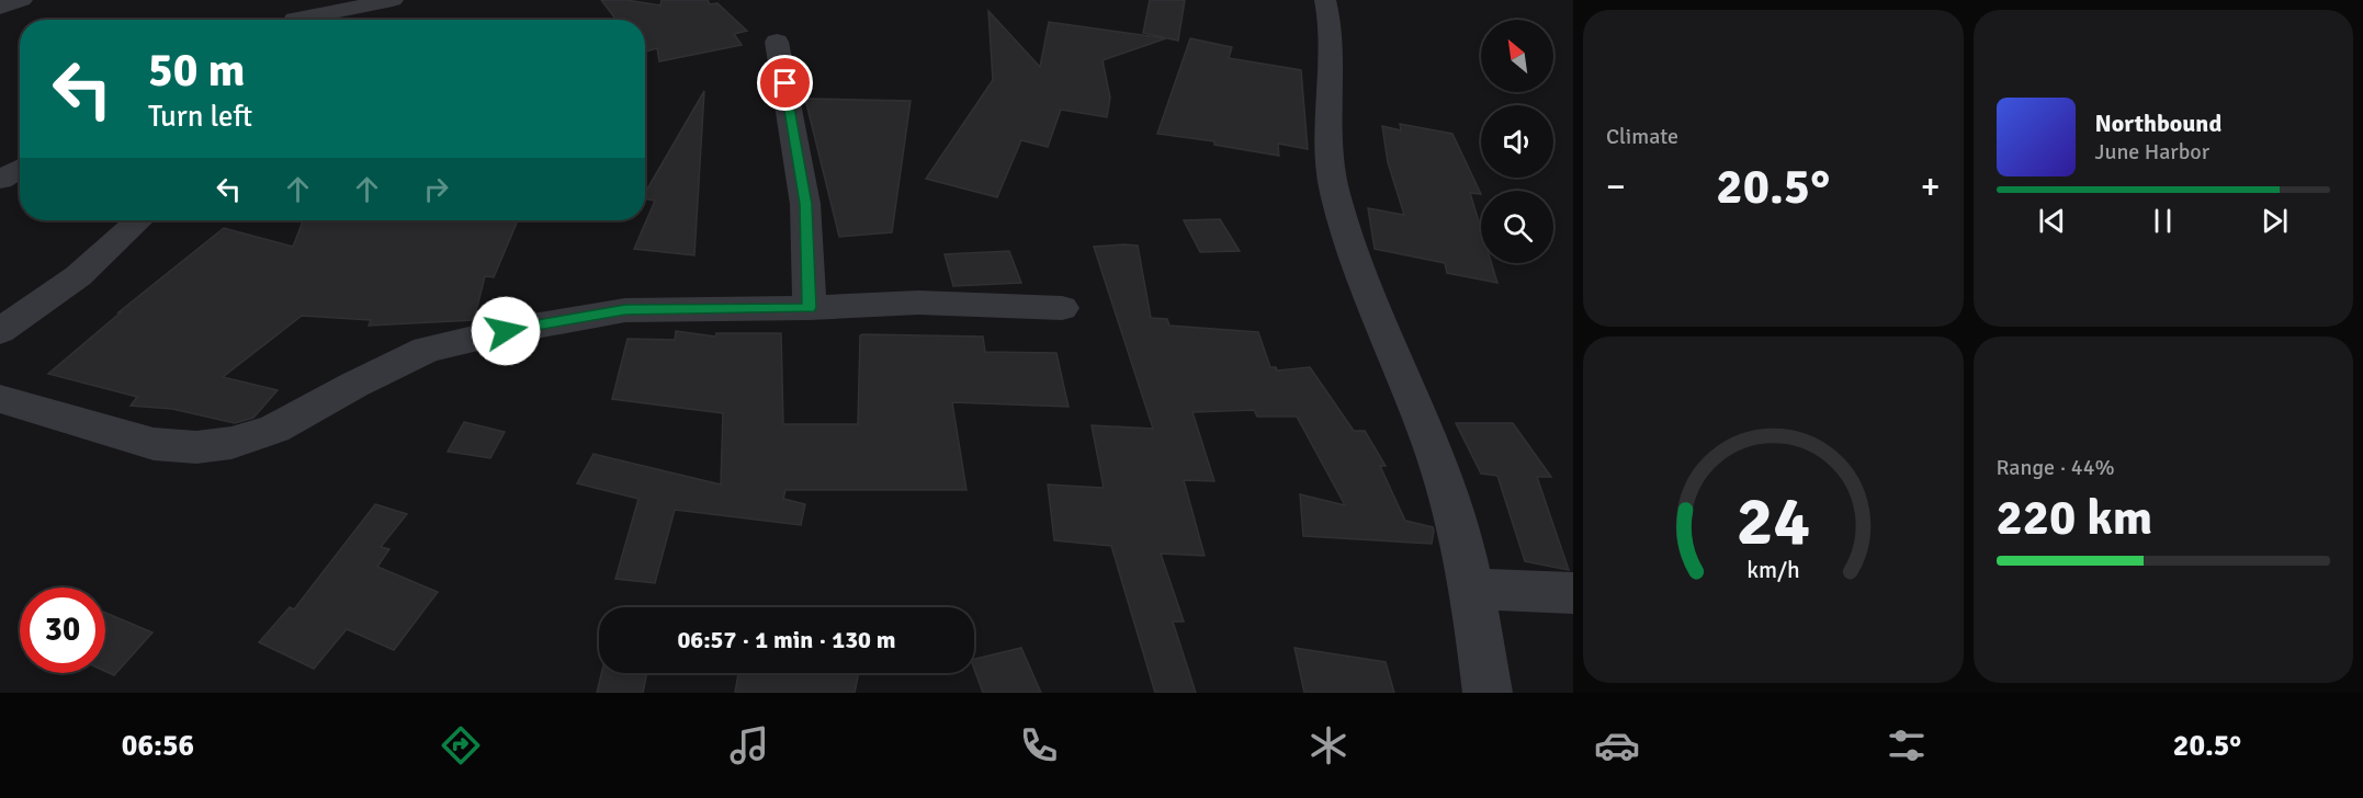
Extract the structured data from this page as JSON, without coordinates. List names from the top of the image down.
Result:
{
  "north": "top left",
  "page": {
    "tile": [
      "Climate",
      ["Range · 44%", "220 km"]
    ],
    "turn": ["50 m", "Turn left"],
    "song": ["Northbound", "June Harbor"],
    "heat": ["−", "20.5°", "+"],
    "limit": "30",
    "trip": "06:57 · 1 min · 130 m",
    "tabs": ["06:56", "20.5°"],
    "gauge": ["24", "km/h"]
  }
}
